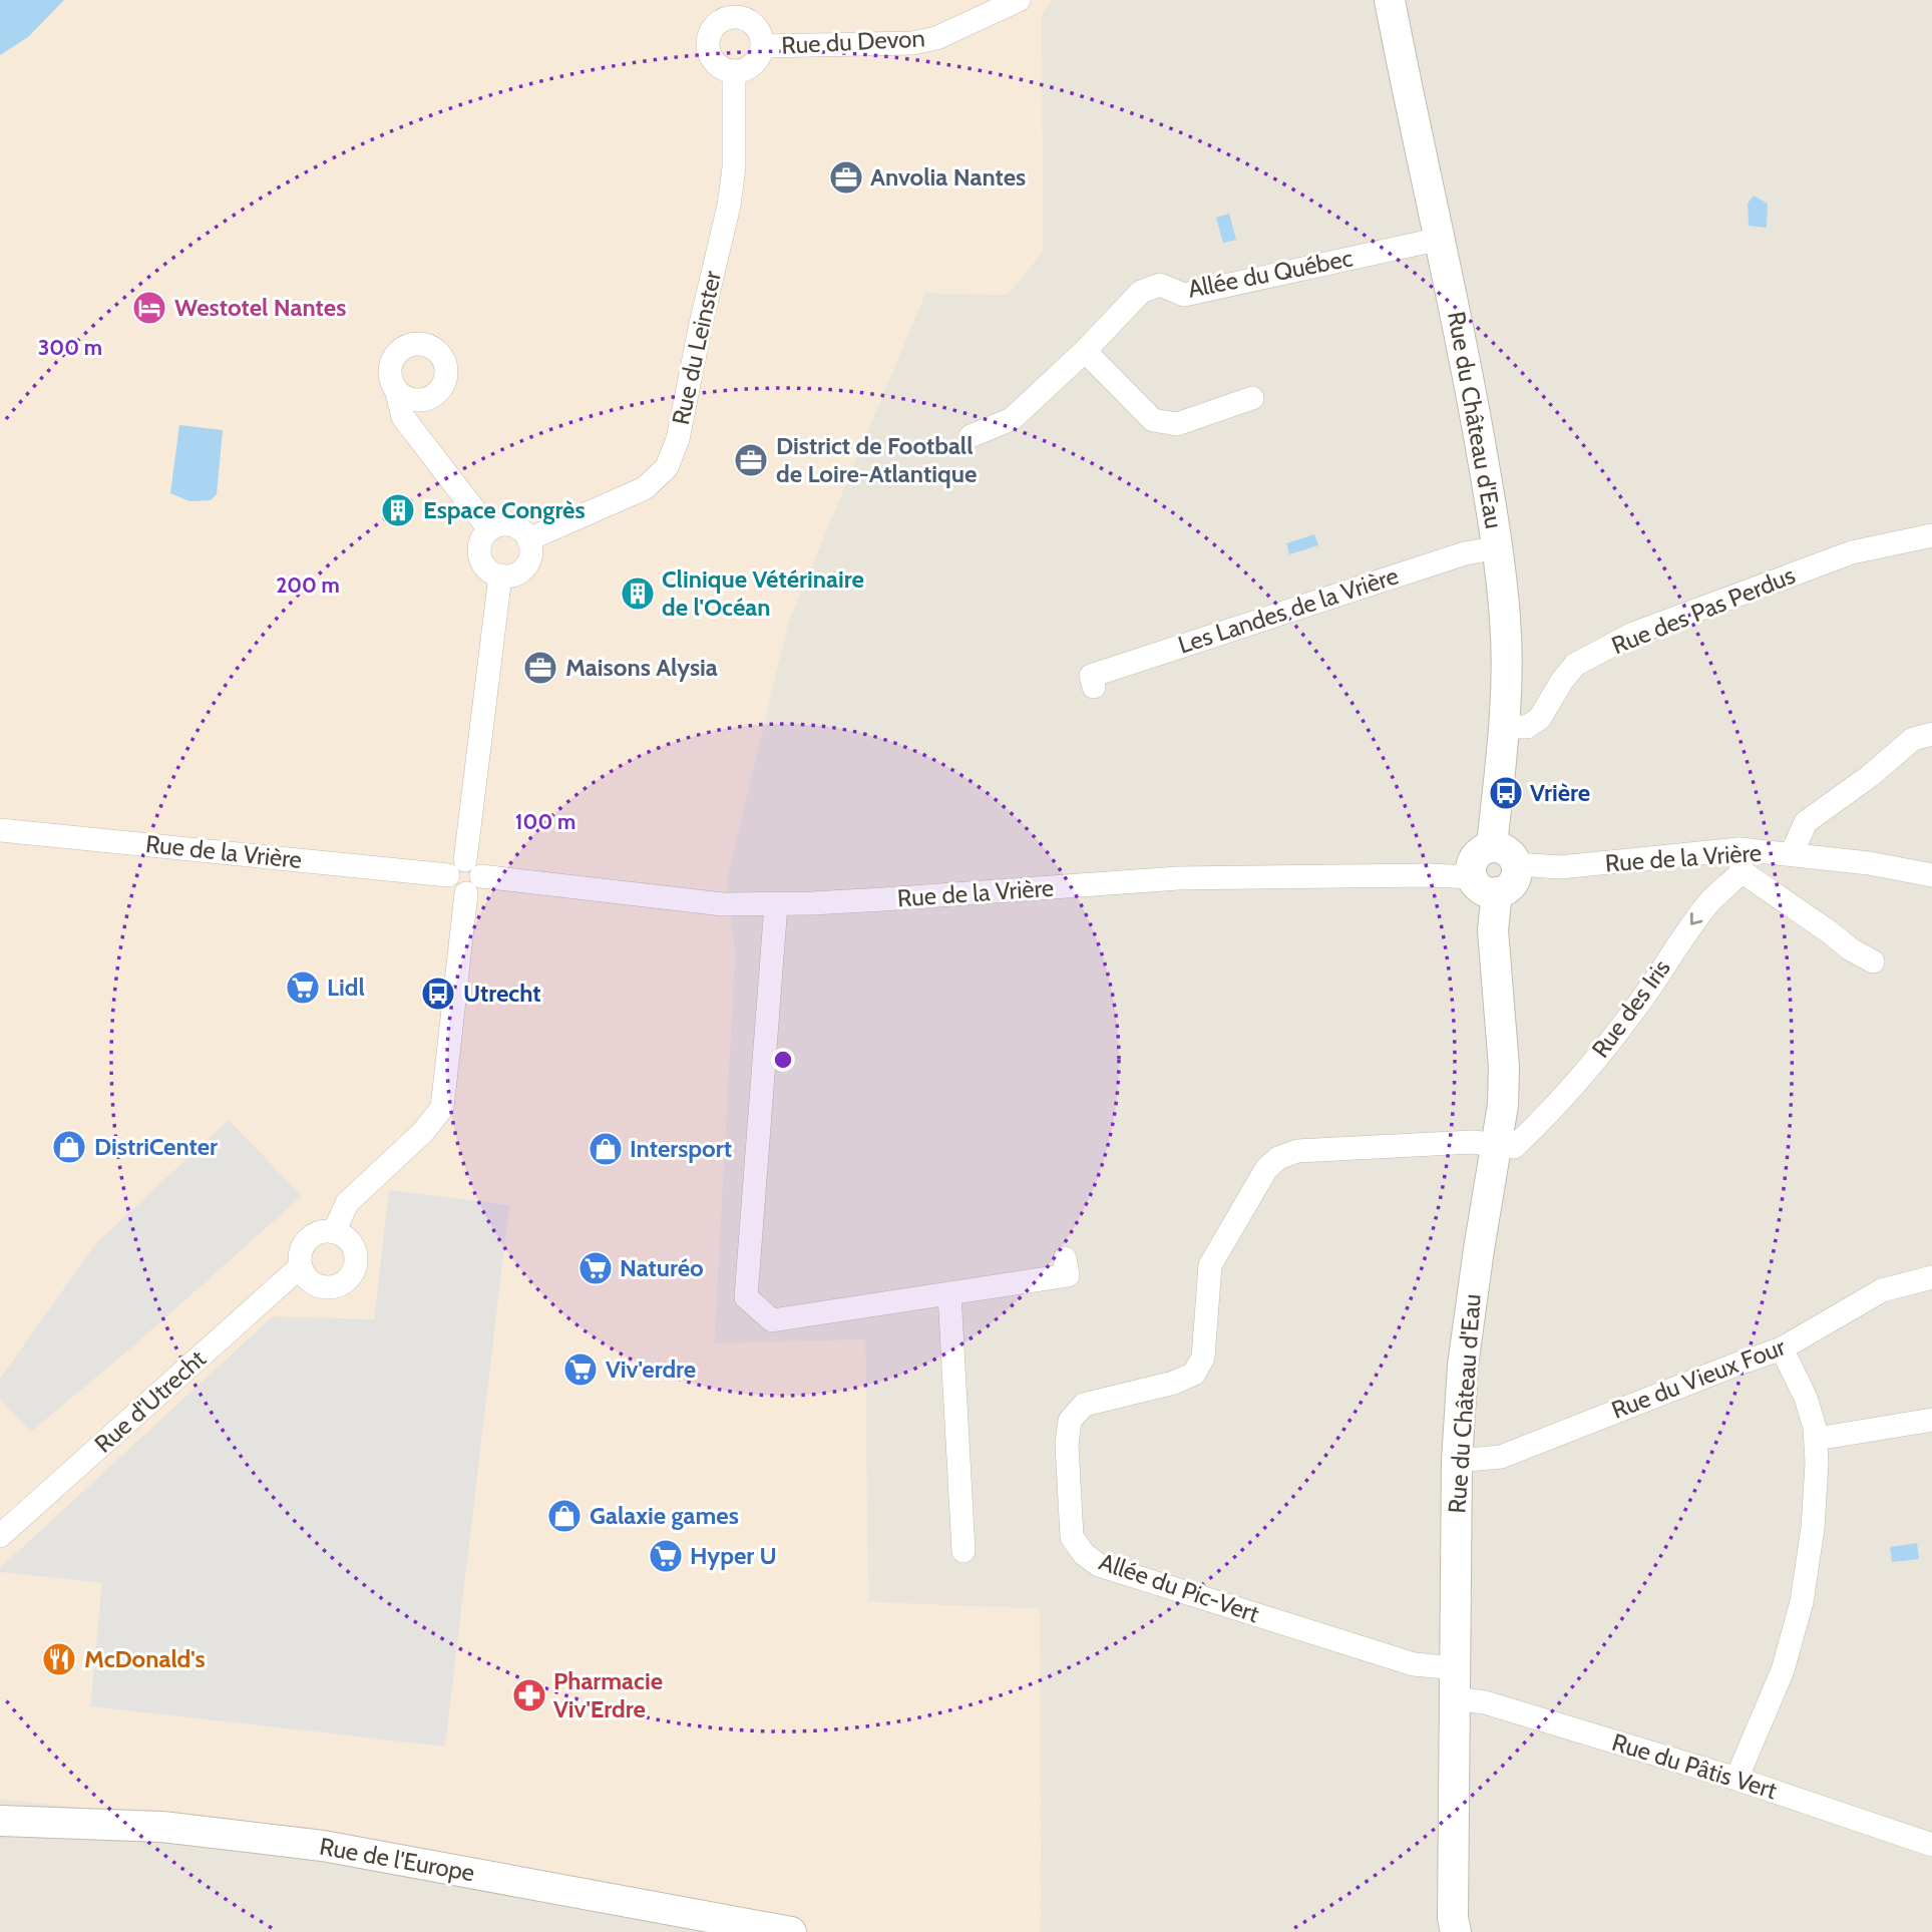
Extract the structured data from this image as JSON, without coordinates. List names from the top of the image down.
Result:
{
  "streets": {
    "street": [
      "Rue du Devon",
      "Allée du Québec",
      "Rue du Leinster",
      "Rue du Château d'Eau",
      "Les Landes de la Vrière",
      "Rue des Pas Perdus",
      "Rue de la Vrière",
      "Rue des Iris",
      "Rue du Vieux Four",
      "Rue d'Utrecht",
      "Allée du Pic-Vert",
      "Rue du Pâtis Vert",
      "Rue de l'Europe"
    ]
  },
  "crossings": [
    ["Rue du Devon", "Rue du Leinster"],
    ["Allée du Québec", "Rue du Château d'Eau"],
    ["Rue du Château d'Eau", "Les Landes de la Vrière"],
    ["Rue du Château d'Eau", "Rue des Pas Perdus"],
    ["Rue du Château d'Eau", "Rue de la Vrière"],
    ["Rue du Château d'Eau", "Rue des Iris"],
    ["Rue du Château d'Eau", "Rue du Vieux Four"],
    ["Rue du Château d'Eau", "Allée du Pic-Vert"],
    ["Rue du Château d'Eau", "Rue du Pâtis Vert"],
    ["Rue de la Vrière", "Rue des Iris"],
    ["Rue des Iris", "Allée du Pic-Vert"]
  ],
  "one_way": ["Rue des Iris"],
  "places": {
    "office": ["Anvolia Nantes", "District de Football de Loire-Atlantique", "Maisons Alysia"],
    "hotel": ["Westotel Nantes"],
    "building": ["Espace Congrès", "Clinique Vétérinaire de l'Océan"],
    "bus stop": ["Vrière", "Utrecht"],
    "supermarket": [
      "Lidl",
      "Naturéo",
      "Viv'erdre",
      "Hyper U"
    ],
    "shop": ["DistriCenter", "Intersport", "Galaxie games"],
    "restaurant": ["McDonald's"],
    "pharmacy": ["Pharmacie Viv'Erdre"]
  },
  "rings": ["300 m", "200 m", "100 m"]
}
